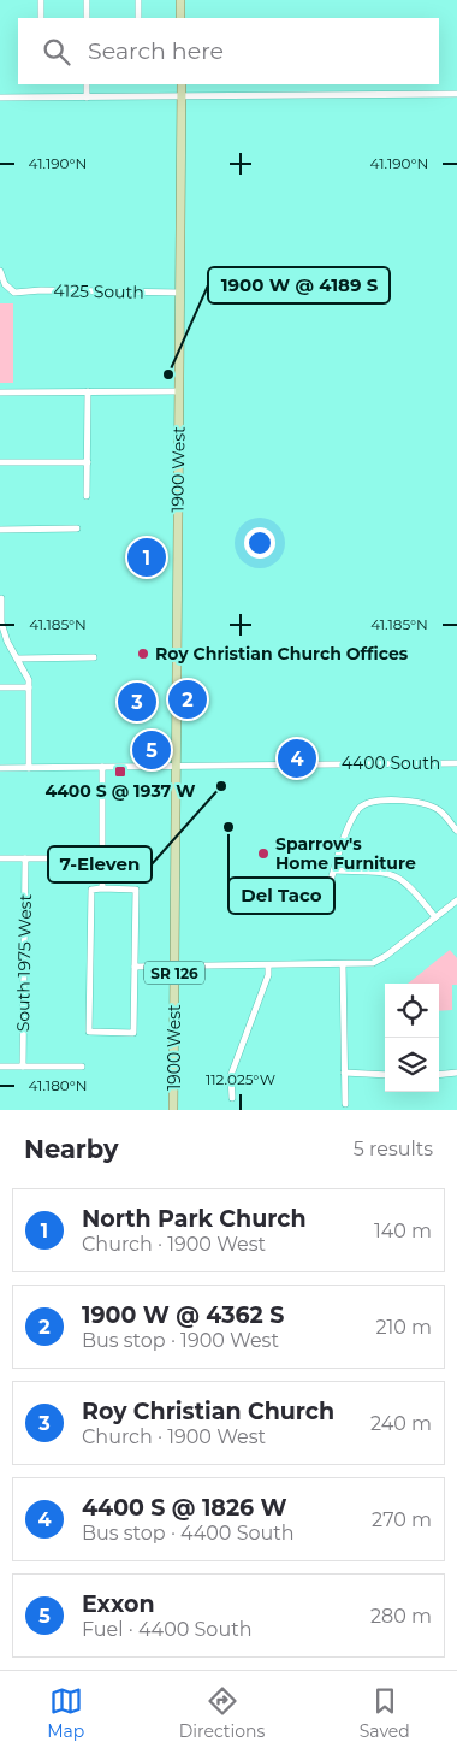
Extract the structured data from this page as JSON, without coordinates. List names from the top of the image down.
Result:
{
  "streets": {
    "main road": ["1900 West", "SR 126"],
    "street": ["4125 South", "4400 South", "South 1975 West"]
  },
  "crossings": [
    ["4125 South", "1900 West"],
    ["1900 West", "4400 South"]
  ],
  "places": {
    "other": [
      "1900 W @ 4189 S",
      "Roy Christian Church Offices",
      "7-Eleven",
      "Del Taco",
      "Sparrow's Home Furniture"
    ],
    "transit": ["4400 S @ 1937 W"]
  },
  "page": {
    "search": "Search here",
    "pins": [
      "1",
      "2",
      "3",
      "5",
      "4"
    ],
    "heading": ["Nearby", "5 results"],
    "list": [
      {
        "mark": "1",
        "name": "North Park Church",
        "note": "Church · 1900 West",
        "value": "140 m"
      },
      {
        "mark": "2",
        "name": "1900 W @ 4362 S",
        "note": "Bus stop · 1900 West",
        "value": "210 m"
      },
      {
        "mark": "3",
        "name": "Roy Christian Church",
        "note": "Church · 1900 West",
        "value": "240 m"
      },
      {
        "mark": "4",
        "name": "4400 S @ 1826 W",
        "note": "Bus stop · 4400 South",
        "value": "270 m"
      },
      {
        "mark": "5",
        "name": "Exxon",
        "note": "Fuel · 4400 South",
        "value": "280 m"
      }
    ],
    "nav": ["Map", "Directions", "Saved"]
  },
  "coordinates": [
    "41.190°N",
    "41.185°N",
    "112.025°W",
    "41.180°N"
  ]
}
